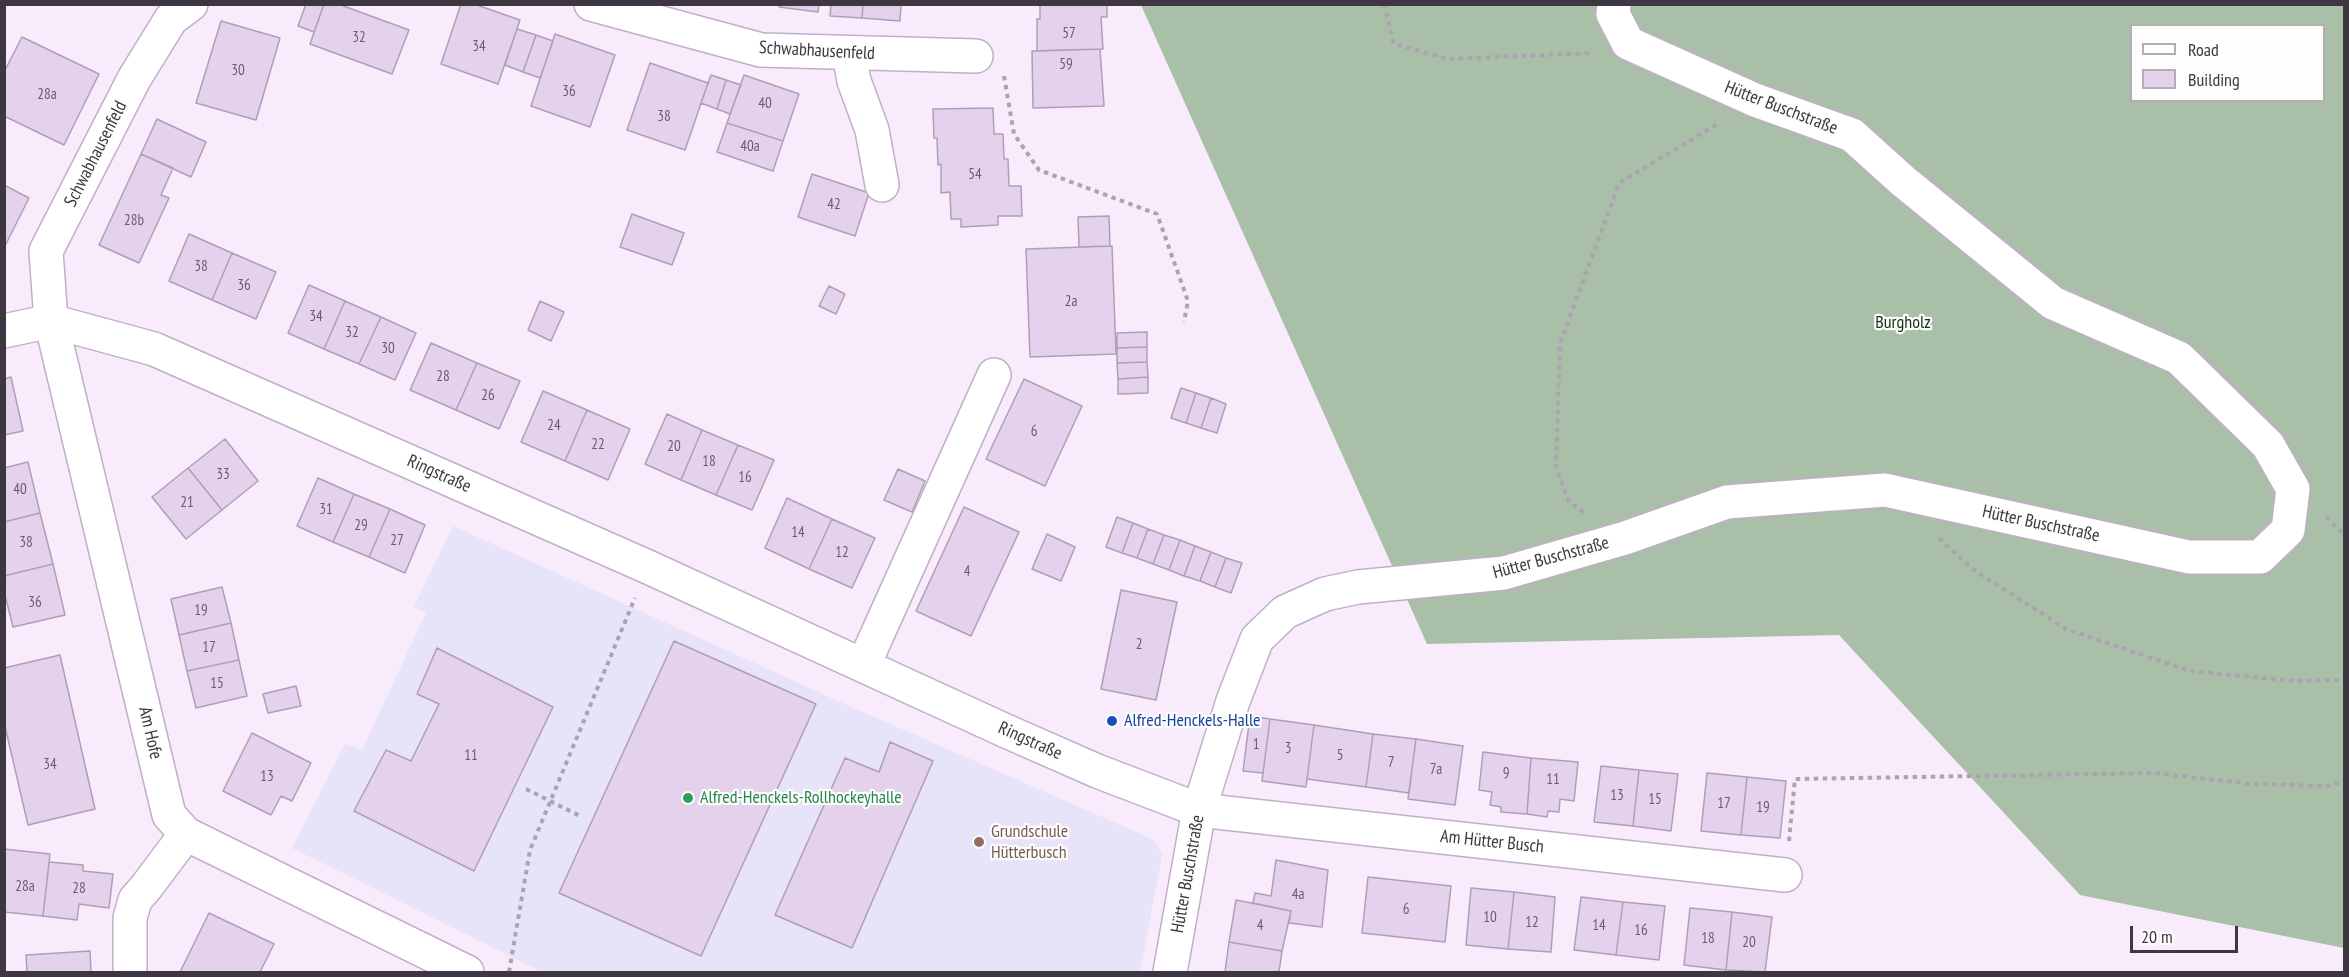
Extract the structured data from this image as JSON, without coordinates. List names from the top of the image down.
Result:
{
  "streets": {
    "street": [
      "Schwabhausenfeld",
      "Hütter Buschstraße",
      "Ringstraße",
      "Am Hofe",
      "Am Hütter Busch"
    ]
  },
  "crossings": [
    ["Schwabhausenfeld", "Ringstraße"],
    ["Schwabhausenfeld", "Am Hofe"],
    ["Hütter Buschstraße", "Ringstraße"],
    ["Hütter Buschstraße", "Am Hütter Busch"],
    ["Ringstraße", "Am Hofe"],
    ["Ringstraße", "Am Hütter Busch"]
  ],
  "parks": ["Burgholz"],
  "places": ["Alfred-Henckels-Halle", "Alfred-Henckels-Rollhockeyhalle", "Grundschule Hütterbusch"],
  "house_numbers": [
    "57",
    "32",
    "34",
    "59",
    "30",
    "36",
    "28a",
    "40",
    "38",
    "40a",
    "54",
    "42",
    "28b",
    "38",
    "36",
    "2a",
    "34",
    "32",
    "30",
    "28",
    "26",
    "24",
    "6",
    "22",
    "20",
    "18",
    "33",
    "16",
    "40",
    "21",
    "31",
    "29",
    "14",
    "27",
    "38",
    "12",
    "4",
    "36",
    "19",
    "2",
    "17",
    "15",
    "1",
    "3",
    "11",
    "5",
    "7",
    "34",
    "7a",
    "9",
    "13",
    "11",
    "13",
    "15",
    "17",
    "19",
    "28a",
    "28",
    "4a",
    "6",
    "10",
    "12",
    "4",
    "14",
    "16",
    "18",
    "20"
  ],
  "legend": ["Road", "Building"],
  "scale_bar": "20 m"
}
